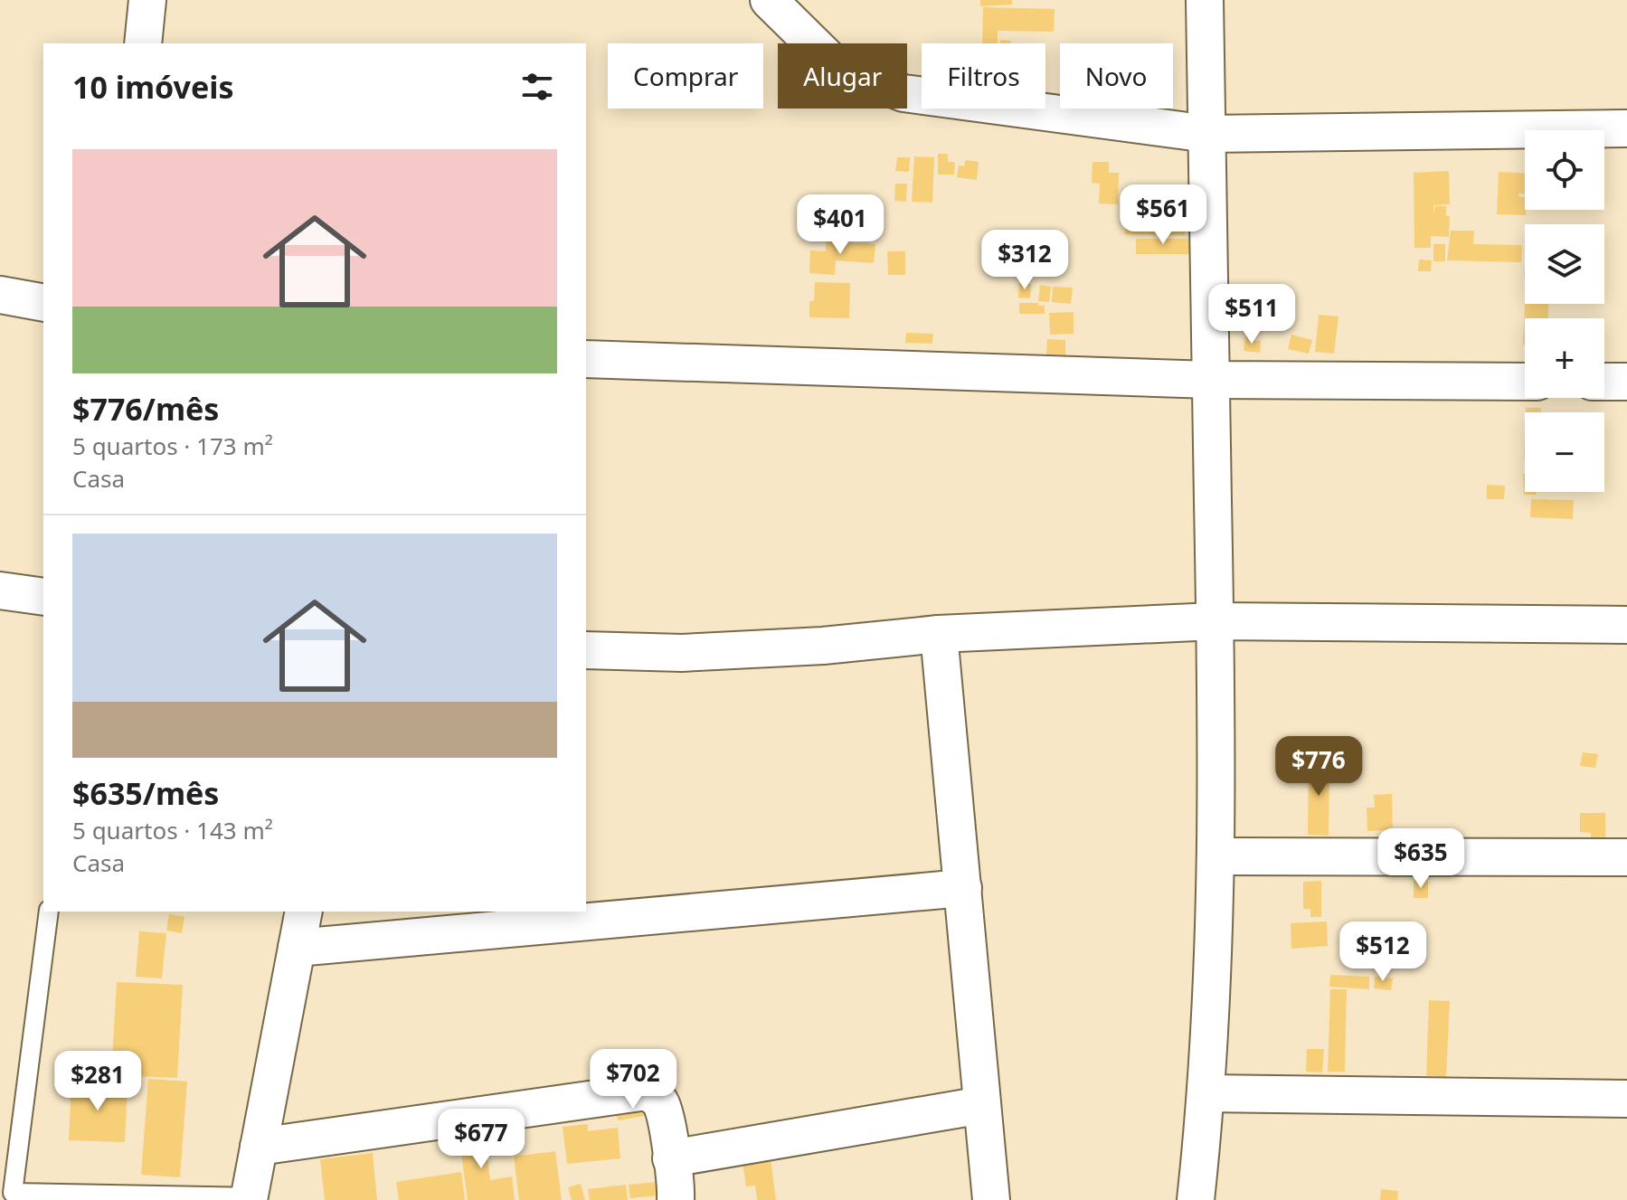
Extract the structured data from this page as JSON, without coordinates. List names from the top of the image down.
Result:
{
  "page": {
    "chip": [
      "Comprar",
      "Alugar",
      "Filtros",
      "Novo"
    ],
    "heading": "10 imóveis",
    "map_buttons": ["+", "−"],
    "list": [
      {
        "name": "$776/mês",
        "note": "5 quartos · 173 m² · Casa"
      },
      {
        "name": "$635/mês",
        "note": "5 quartos · 143 m² · Casa"
      }
    ],
    "price": [
      "$561",
      "$401",
      "$312",
      "$511",
      "$776",
      "$635",
      "$512",
      "$702",
      "$281",
      "$677"
    ]
  }
}
